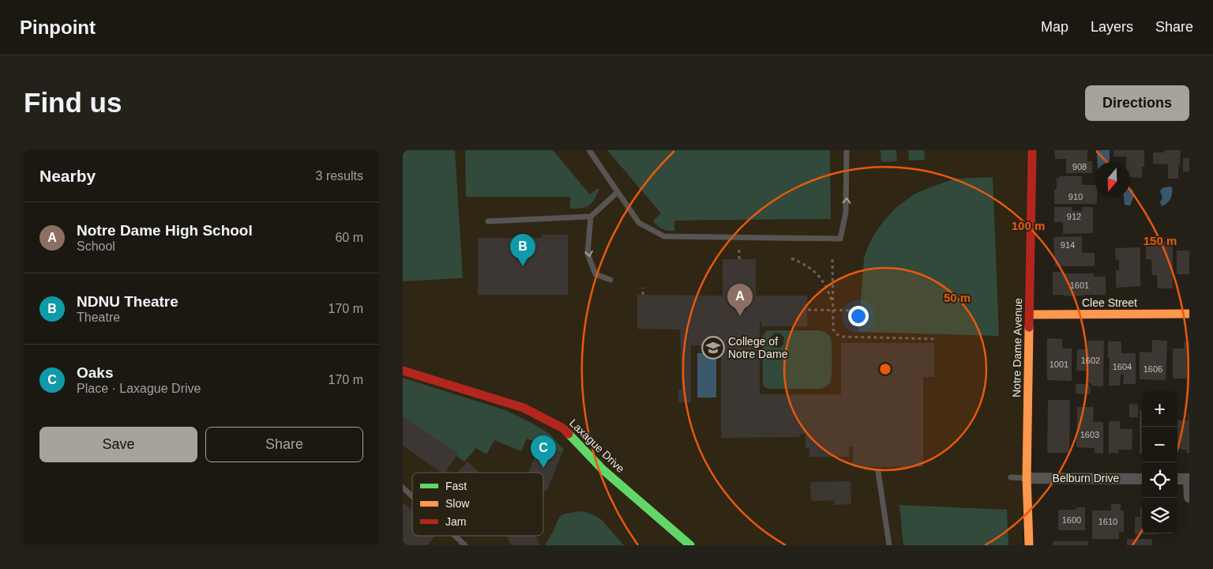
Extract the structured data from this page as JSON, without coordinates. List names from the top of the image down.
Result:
{
  "streets": {
    "street": [
      "Clee Street",
      "Notre Dame Avenue",
      "Laxague Drive",
      "Belburn Drive"
    ]
  },
  "crossings": [
    ["Clee Street", "Notre Dame Avenue"],
    ["Notre Dame Avenue", "Belburn Drive"]
  ],
  "places": {
    "school or university": ["College of Notre Dame"]
  },
  "house_numbers": [
    "908",
    "910",
    "912",
    "914",
    "1601",
    "1602",
    "1001",
    "1604",
    "1606",
    "1603",
    "1600",
    "1610"
  ],
  "legend": ["Fast", "Slow", "Jam"],
  "north": "bottom",
  "page": {
    "header": "Pinpoint",
    "nav": ["Map", "Layers", "Share"],
    "buttons": [
      "Directions",
      ["Save", "Share"]
    ],
    "title": "Find us",
    "heading": ["Nearby", "3 results"],
    "list": [
      {
        "mark": "A",
        "name": "Notre Dame High School",
        "note": "School",
        "value": "60 m"
      },
      {
        "mark": "B",
        "name": "NDNU Theatre",
        "note": "Theatre",
        "value": "170 m"
      },
      {
        "mark": "C",
        "name": "Oaks",
        "note": "Place · Laxague Drive",
        "value": "170 m"
      }
    ],
    "pins": ["B", "A", "C"],
    "map_buttons": ["+", "−"]
  },
  "rings": ["100 m", "150 m", "50 m"]
}
